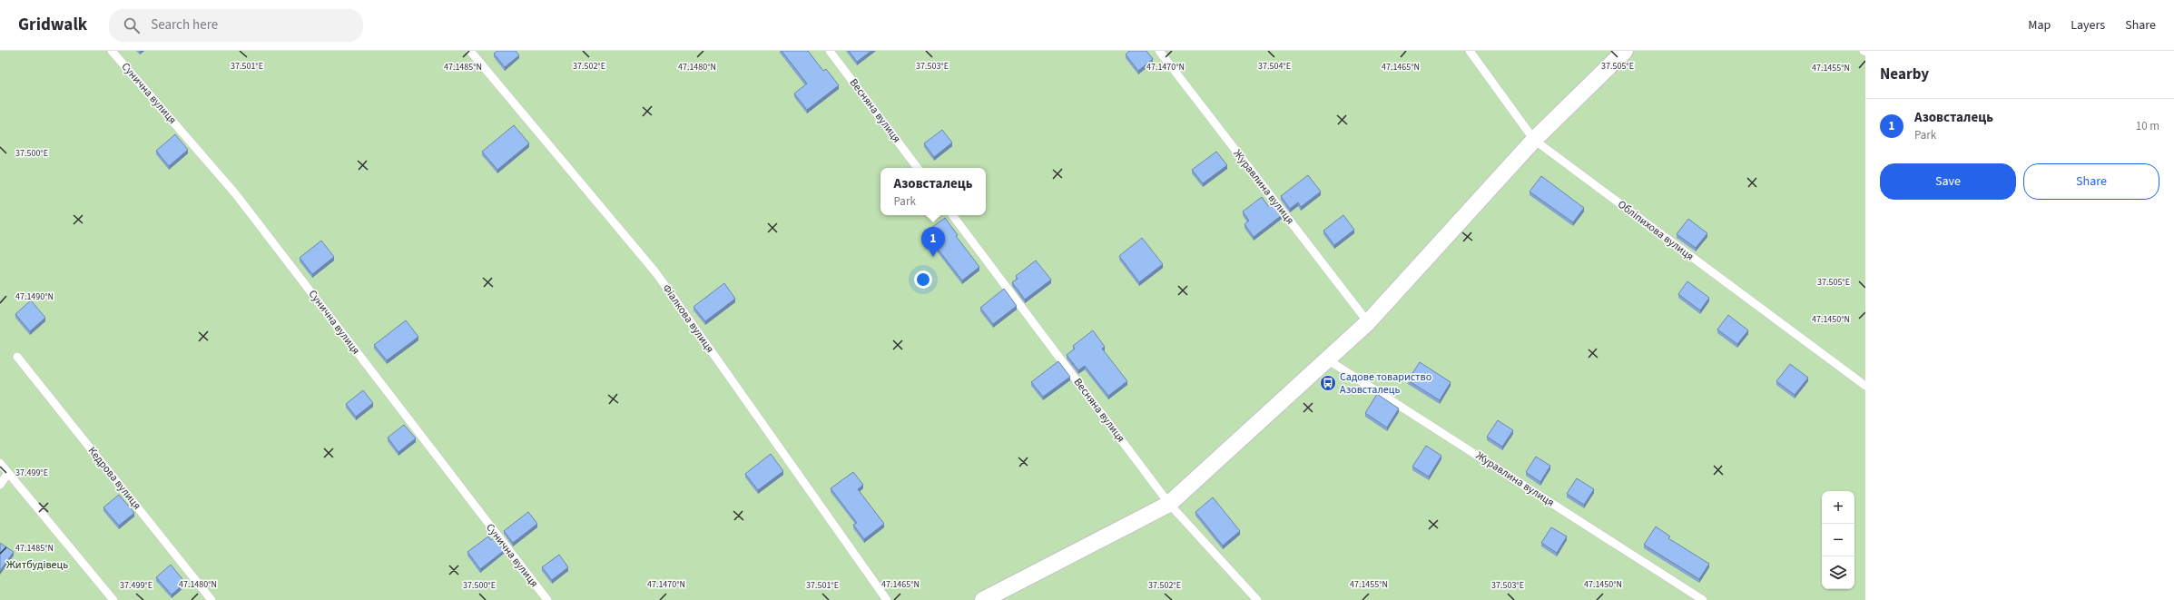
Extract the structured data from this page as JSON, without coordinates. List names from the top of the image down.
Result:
{
  "streets": {
    "lane": [
      "Сунична вулиця",
      "Весняна вулиця",
      "Журавлина вулиця",
      "Обліпихова вулиця",
      "Фіалкова вулиця",
      "Кедрова вулиця"
    ]
  },
  "parks": ["Житбудівець"],
  "places": {
    "bus stop": ["Садове товариство Азовсталець"]
  },
  "page": {
    "header": "Gridwalk",
    "search": "Search here",
    "nav": ["Map", "Layers", "Share"],
    "heading": "Nearby",
    "list": [
      {
        "mark": "1",
        "name": "Азовсталець",
        "note": "Park",
        "value": "10 m"
      }
    ],
    "buttons": ["Save", "Share"],
    "popup": ["Азовсталець", "Park"],
    "pins": "1",
    "map_buttons": ["+", "−"]
  },
  "coordinates": [
    "37.501°E",
    "37.502°E",
    "37.503°E",
    "37.504°E",
    "37.505°E",
    "47.1485°N",
    "47.1480°N",
    "47.1470°N",
    "47.1465°N",
    "47.1455°N",
    "37.500°E",
    "47.1490°N",
    "47.1450°N",
    "37.499°E"
  ]
}
